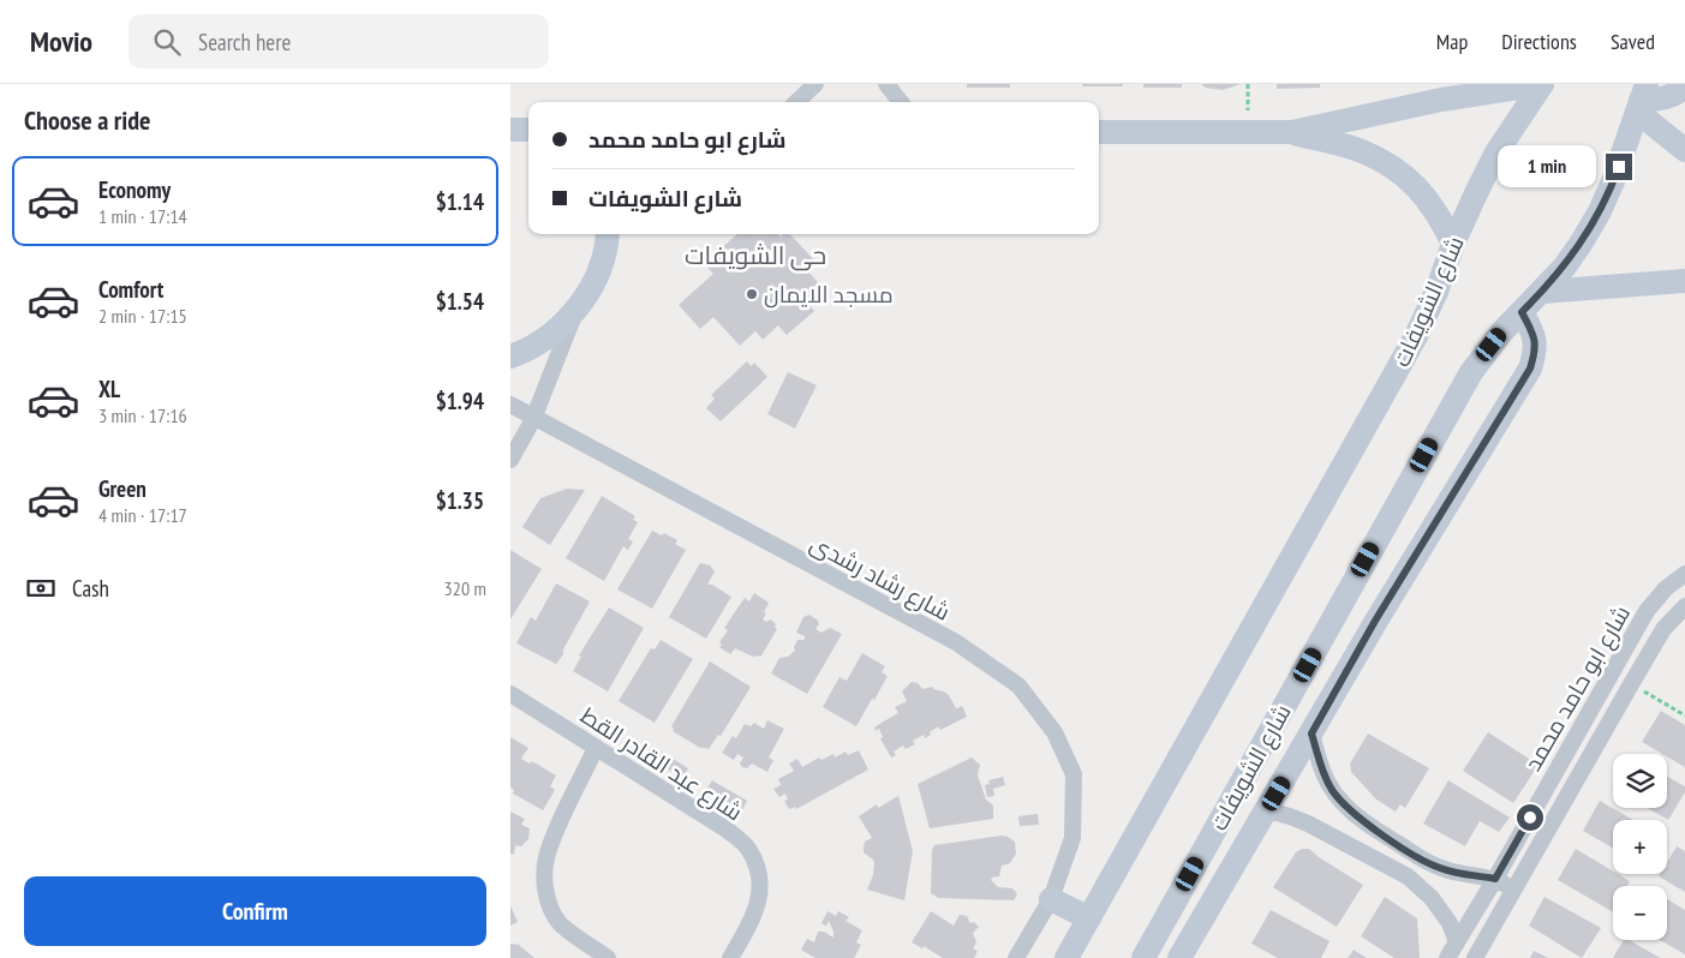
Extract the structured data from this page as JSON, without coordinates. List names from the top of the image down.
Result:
{
  "streets": {
    "main road": ["شارع الشويفات"],
    "street": ["شارع رشاد رشدى", "شارع ابو حامد محمد", "شارع عبد القادر القط"]
  },
  "districts": ["حى الشويفات"],
  "places": ["مسجد الايمان"],
  "page": {
    "header": "Movio",
    "search": "Search here",
    "nav": ["Map", "Directions", "Saved"],
    "heading": "Choose a ride",
    "banner": ["شارع ابو حامد محمد", "شارع الشويفات"],
    "bubble": "1 min",
    "list": [
      {
        "name": "Economy",
        "note": "1 min · 17:14",
        "value": "$1.14"
      },
      {
        "name": "Comfort",
        "note": "2 min · 17:15",
        "value": "$1.54"
      },
      {
        "name": "XL",
        "note": "3 min · 17:16",
        "value": "$1.94"
      },
      {
        "name": "Green",
        "note": "4 min · 17:17",
        "value": "$1.35"
      }
    ],
    "pay": ["Cash", "320 m"],
    "map_buttons": ["+", "−"],
    "buttons": "Confirm"
  }
}
